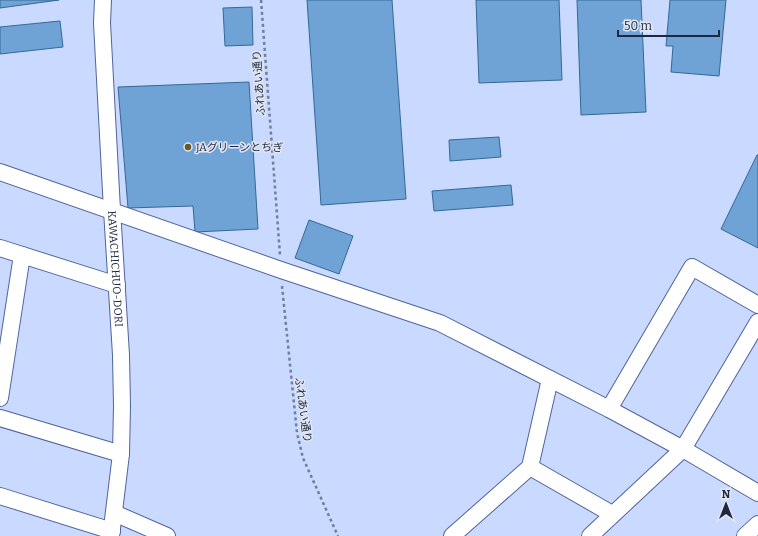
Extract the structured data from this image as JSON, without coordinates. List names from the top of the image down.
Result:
{
  "streets": {
    "street": ["KAWACHICHUO-DORI"],
    "path": ["ふれあい通り"]
  },
  "places": ["JAグリーンとちぎ"],
  "scale_bar": "50 m",
  "north": "top"
}
